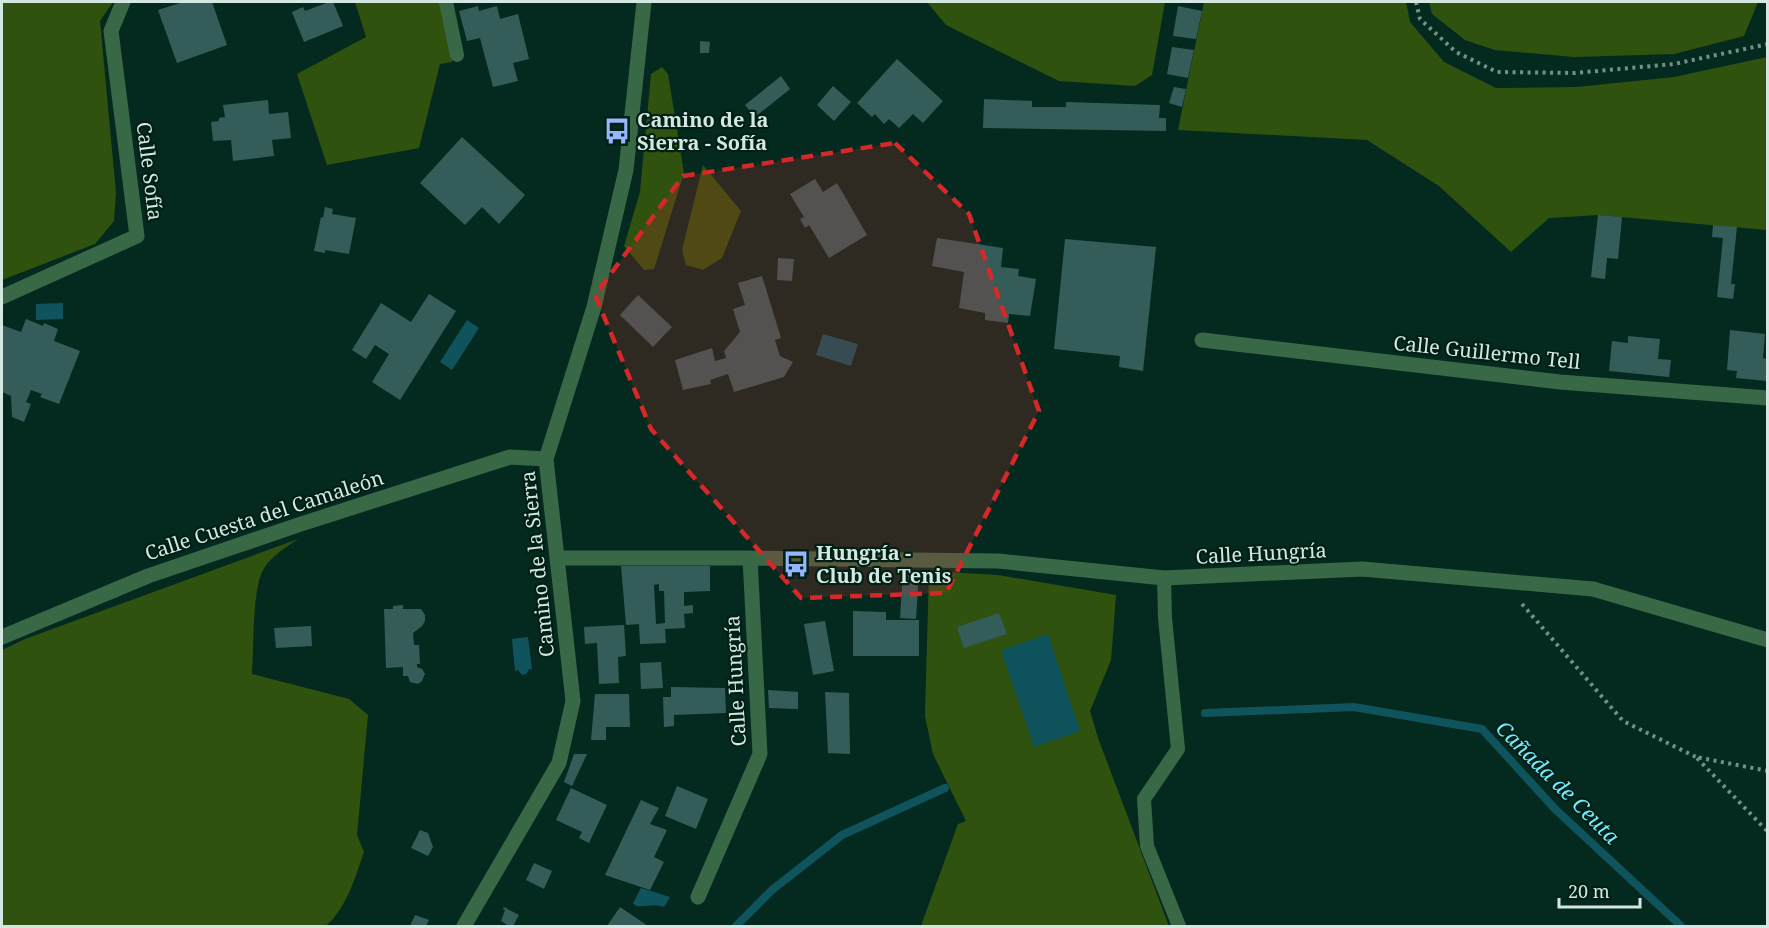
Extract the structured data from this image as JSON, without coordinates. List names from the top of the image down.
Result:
{
  "streets": {
    "street": [
      "Calle Sofía",
      "Calle Guillermo Tell",
      "Calle Cuesta del Camaleón",
      "Calle Hungría",
      "Camino de la Sierra"
    ]
  },
  "crossings": [
    ["Calle Cuesta del Camaleón", "Camino de la Sierra"],
    ["Calle Hungría", "Camino de la Sierra"]
  ],
  "water": ["Cañada de Ceuta"],
  "places": {
    "bus stop": ["Camino de la Sierra - Sofía", "Hungría - Club de Tenis"]
  },
  "scale_bar": "20 m"
}
